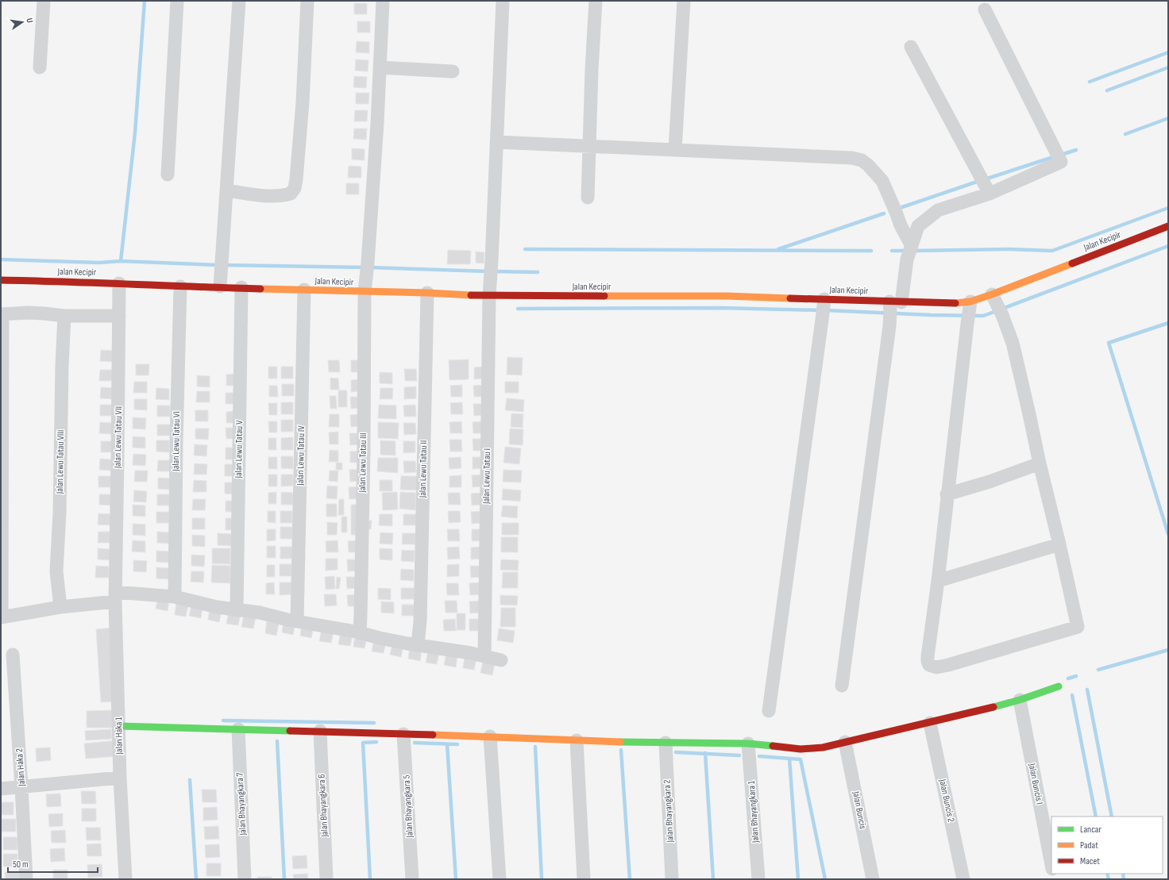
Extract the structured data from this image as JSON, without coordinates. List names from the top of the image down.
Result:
{
  "streets": {
    "street": [
      "Jalan Kecipir",
      "Jalan Lewu Tatau VII",
      "Jalan Lewu Tatau VI",
      "Jalan Lewu Tatau V",
      "Jalan Lewu Tatau IV",
      "Jalan Lewu Tatau VIII",
      "Jalan Lewu Tatau III",
      "Jalan Lewu Tatau II",
      "Jalan Lewu Tatau I",
      "Jalan Haka 1",
      "Jalan Haka 2",
      "Jalan Buncis I",
      "Jalan Buncis 2",
      "Jalan Bhayangkara 7",
      "Jalan Bhayangkara 6",
      "Jalan Bhayangkara 5",
      "Jalan Buncis",
      "Jalan Bhayangkara 2",
      "Jalan Bhayangkara 1"
    ]
  },
  "crossings": [
    ["Jalan Kecipir", "Jalan Lewu Tatau VII"],
    ["Jalan Kecipir", "Jalan Lewu Tatau VI"],
    ["Jalan Kecipir", "Jalan Lewu Tatau V"],
    ["Jalan Kecipir", "Jalan Lewu Tatau IV"],
    ["Jalan Kecipir", "Jalan Lewu Tatau III"],
    ["Jalan Kecipir", "Jalan Lewu Tatau II"],
    ["Jalan Kecipir", "Jalan Lewu Tatau I"],
    ["Jalan Lewu Tatau VII", "Jalan Haka 1"]
  ],
  "legend": ["Lancar", "Padat", "Macet"],
  "scale_bar": "50 m",
  "north": "right"
}
